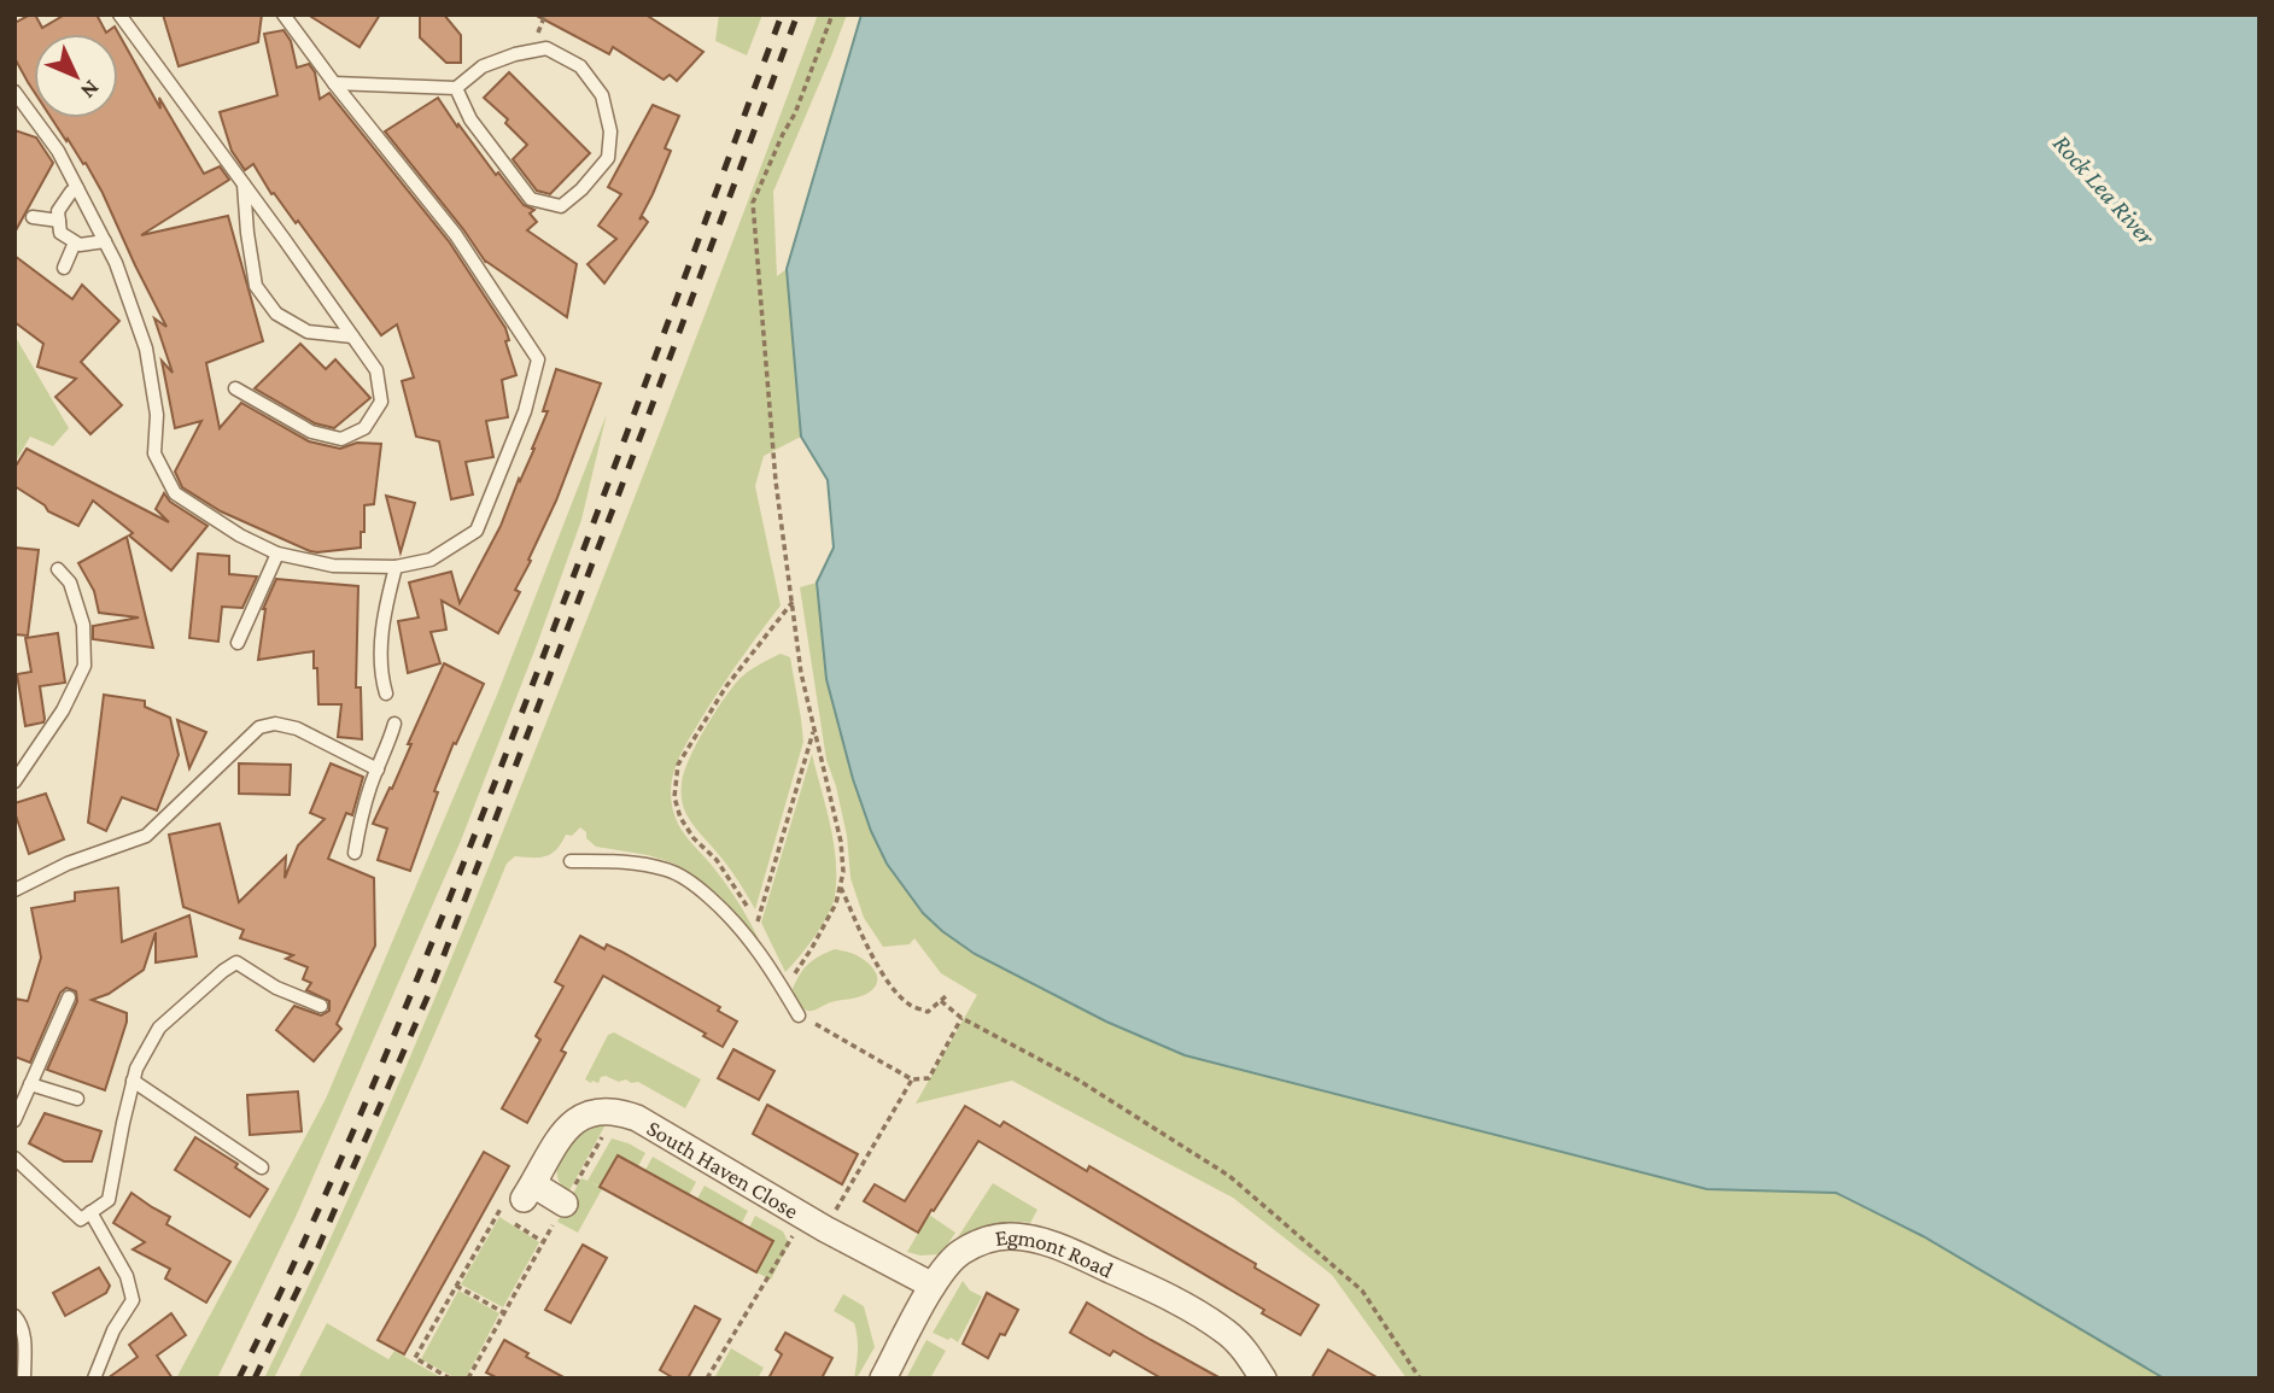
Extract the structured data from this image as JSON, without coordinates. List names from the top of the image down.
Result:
{
  "streets": {
    "street": ["South Haven Close", "Egmont Road"]
  },
  "crossings": [
    ["South Haven Close", "Egmont Road"]
  ],
  "water": ["Rock Lea River"],
  "north": "bottom right"
}
